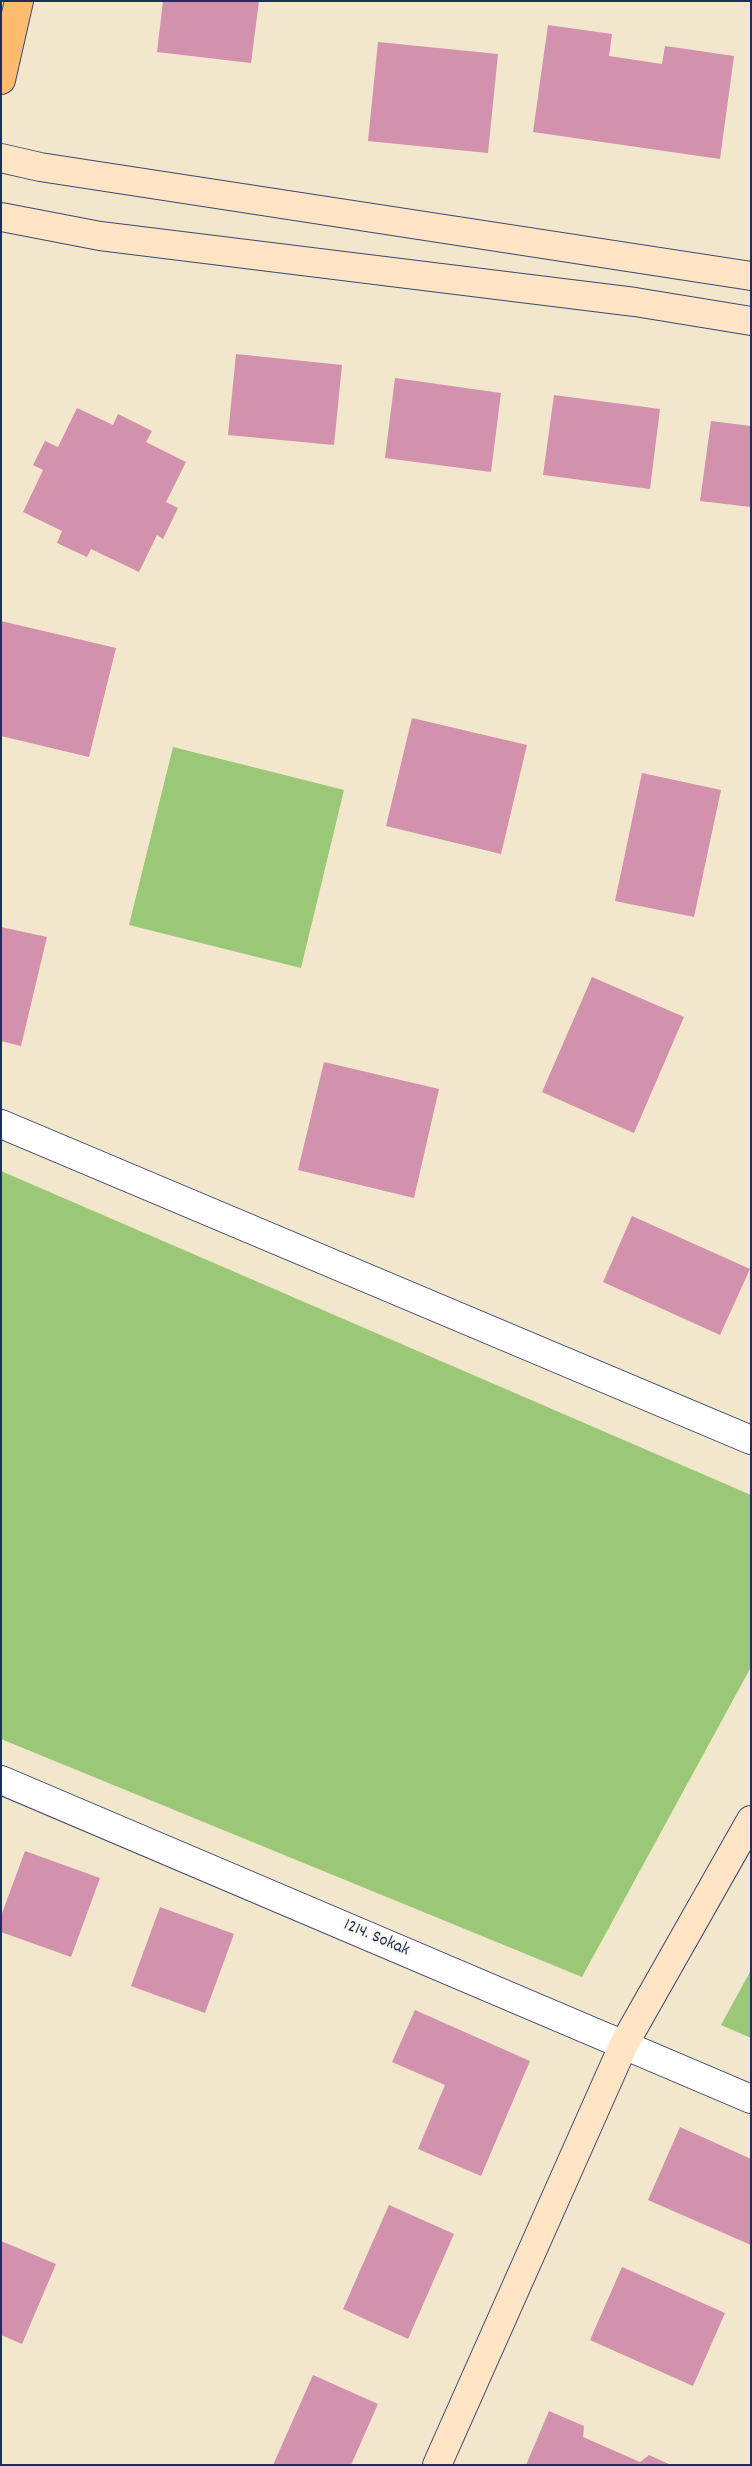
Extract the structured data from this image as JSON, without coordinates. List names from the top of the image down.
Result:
{
  "streets": {
    "street": ["1214. Sokak"]
  }
}
